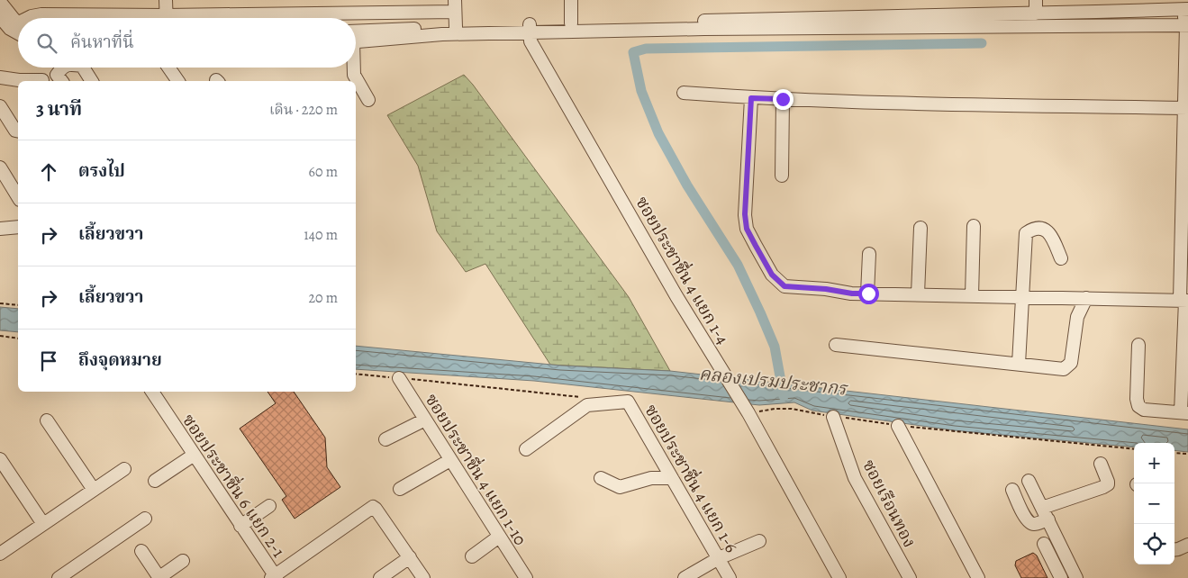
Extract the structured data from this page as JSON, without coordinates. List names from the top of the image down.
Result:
{
  "streets": {
    "street": [
      "ซอยประชาชื่น 4 แยก 1-4",
      "ซอยประชาชื่น 4 แยก 1-10",
      "ซอยประชาชื่น 4 แยก 1-6",
      "ซอยประชาชื่น 6 แยก 2-1",
      "ซอยเรือนทอง"
    ]
  },
  "water": ["คลองเปรมประชากร"],
  "page": {
    "search": "ค้นหาที่นี่",
    "heading": ["3 นาที", "เดิน · 220 m"],
    "list": [
      ["ตรงไป", "60 m"],
      ["เลี้ยวขวา", "140 m"],
      ["เลี้ยวขวา", "20 m"],
      "ถึงจุดหมาย"
    ],
    "map_buttons": ["+", "−"]
  }
}
